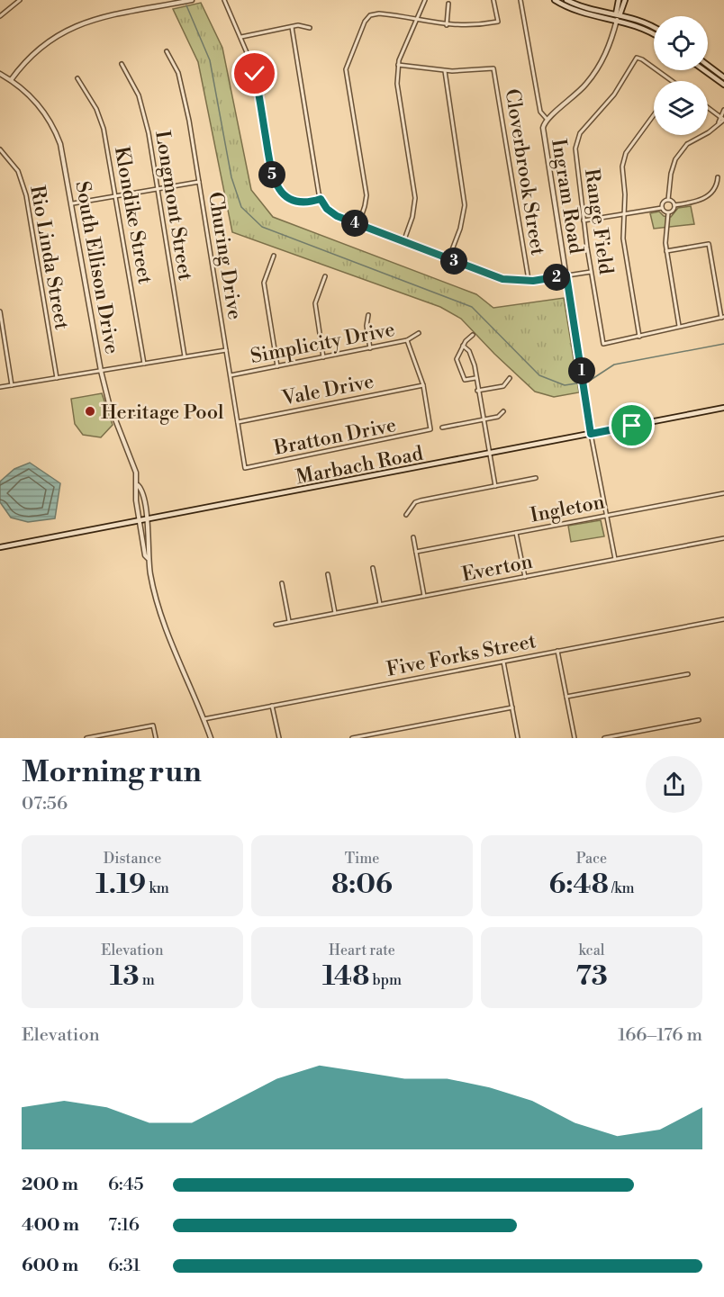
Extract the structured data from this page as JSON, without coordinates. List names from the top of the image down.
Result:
{
  "streets": {
    "main road": ["Ingram Road", "Marbach Road"],
    "street": [
      "Cloverbrook Street",
      "Longmont Street",
      "Klondike Street",
      "Range Field",
      "Churing Drive",
      "Rio Linda Street",
      "South Ellison Drive",
      "Simplicity Drive",
      "Vale Drive",
      "Bratton Drive",
      "Ingleton",
      "Everton",
      "Five Forks Street"
    ]
  },
  "crossings": [
    ["Ingram Road", "Marbach Road"],
    ["Churing Drive", "Simplicity Drive"],
    ["Churing Drive", "Vale Drive"],
    ["Churing Drive", "Bratton Drive"],
    ["South Ellison Drive", "Marbach Road"],
    ["South Ellison Drive", "Five Forks Street"],
    ["Vale Drive", "Bratton Drive"]
  ],
  "places": ["Heritage Pool"],
  "page": {
    "pins": [
      "5",
      "4",
      "3",
      "2",
      "1"
    ],
    "heading": ["Morning run", "07:56"],
    "stats": [
      ["Distance", "1.19 km"],
      ["Time", "8:06"],
      ["Pace", "6:48 /km"],
      ["Elevation", "13 m"],
      ["Heart rate", "148 bpm"],
      ["kcal", "73"]
    ],
    "chart": ["Elevation", "166–176 m"],
    "list": [
      {
        "name": "200 m",
        "note": "6:45"
      },
      {
        "name": "400 m",
        "note": "7:16"
      },
      {
        "name": "600 m",
        "note": "6:31"
      }
    ]
  }
}
